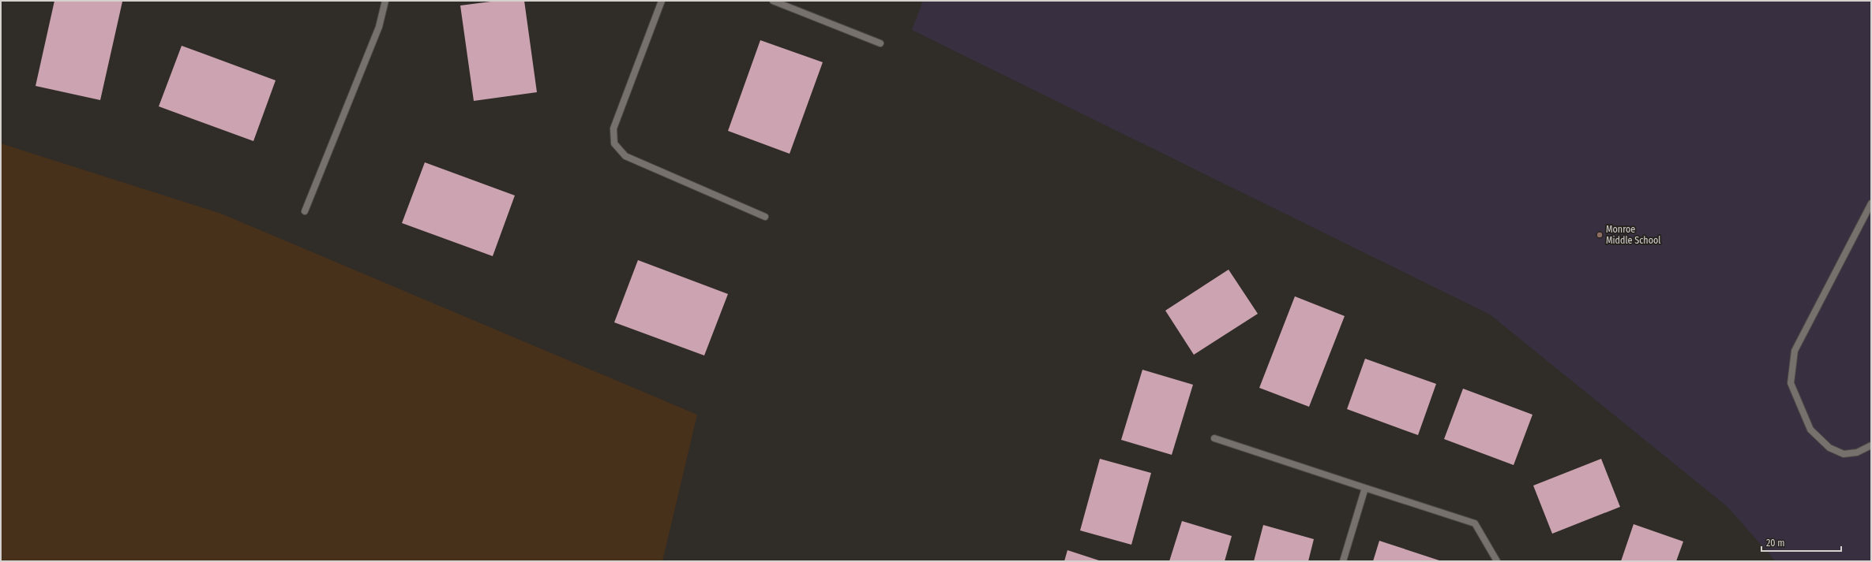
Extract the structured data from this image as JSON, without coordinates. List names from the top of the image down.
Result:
{
  "places": ["Monroe Middle School"],
  "scale_bar": "20 m"
}
